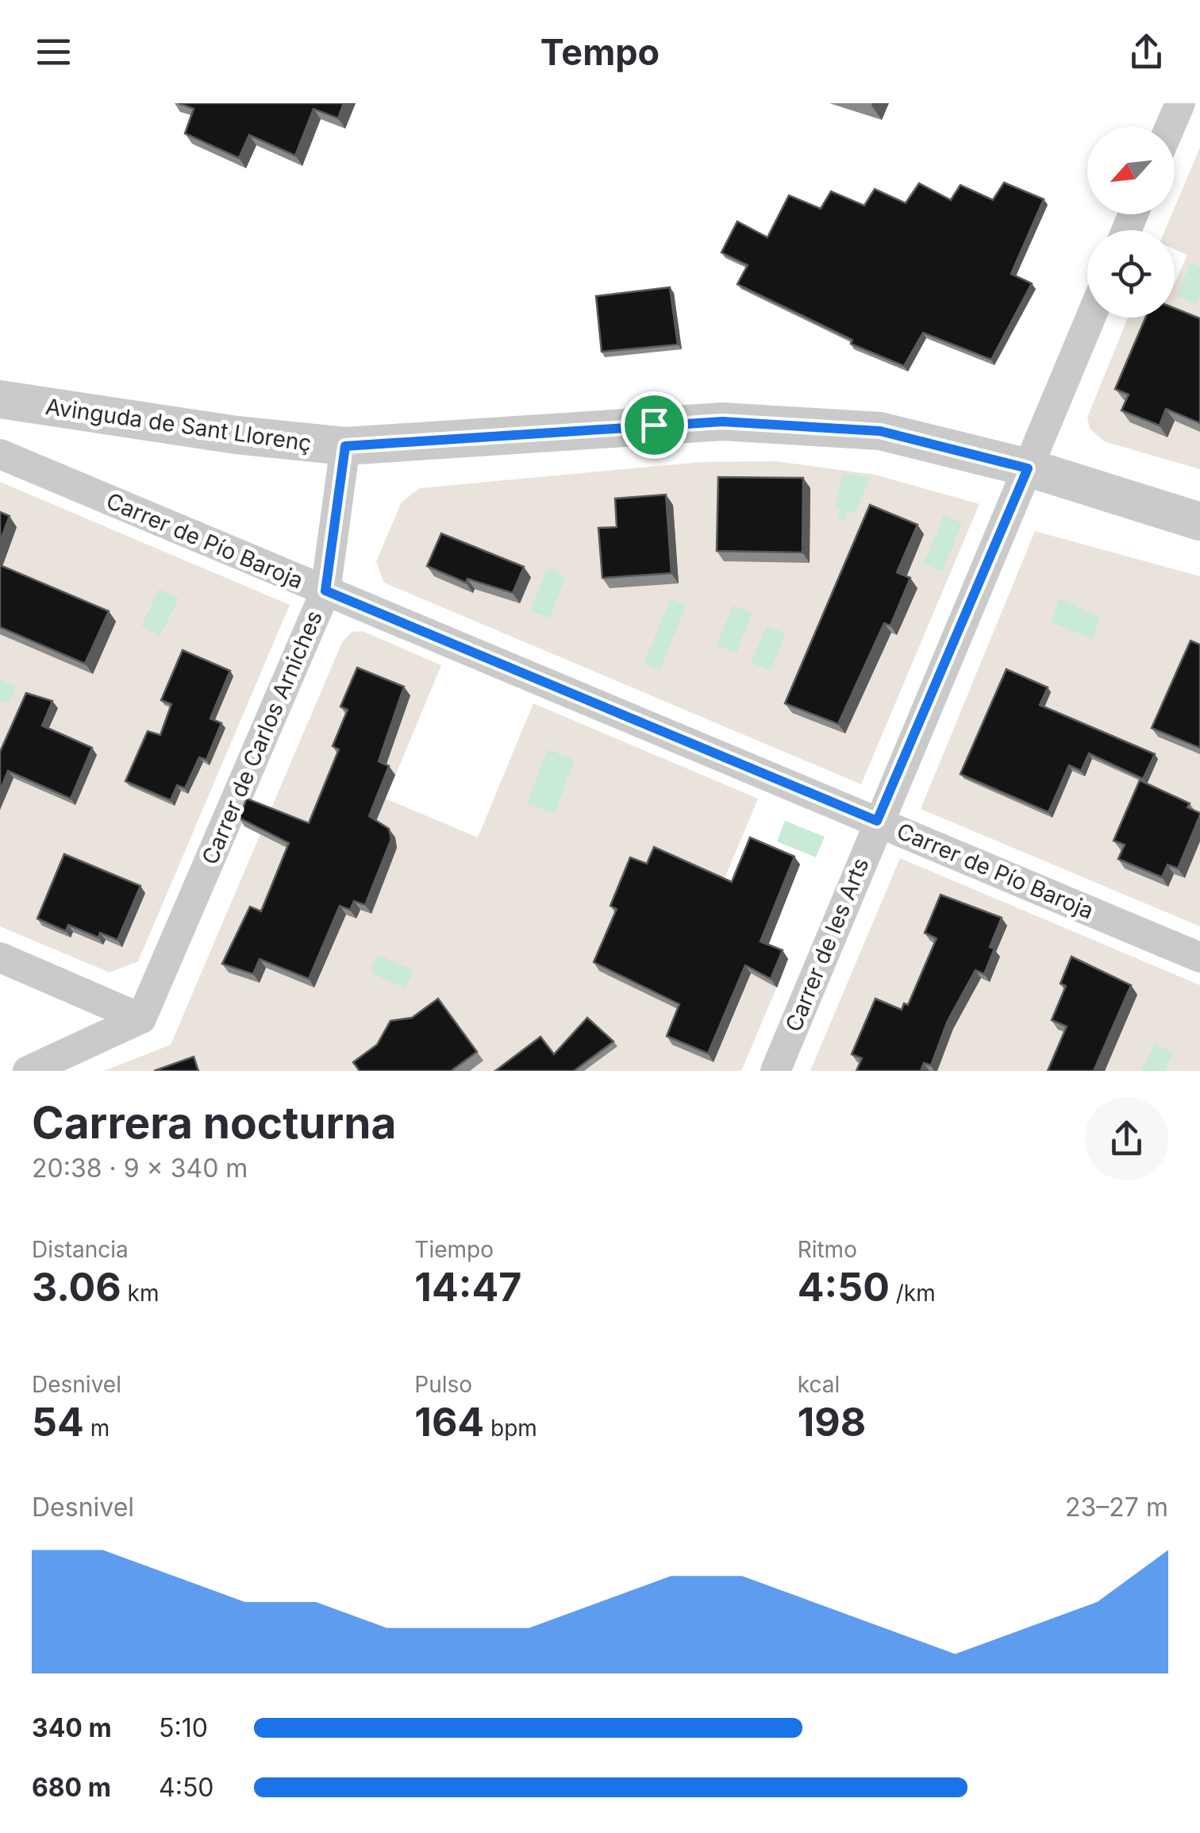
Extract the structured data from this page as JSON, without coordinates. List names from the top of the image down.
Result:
{
  "streets": {
    "street": [
      "Avinguda de Sant Llorenç",
      "Carrer de Pío Baroja",
      "Carrer de Carlos Arniches",
      "Carrer de les Arts"
    ]
  },
  "crossings": [
    ["Avinguda de Sant Llorenç", "Carrer de Carlos Arniches"],
    ["Avinguda de Sant Llorenç", "Carrer de les Arts"],
    ["Carrer de Pío Baroja", "Carrer de Carlos Arniches"],
    ["Carrer de Pío Baroja", "Carrer de les Arts"]
  ],
  "north": "bottom left",
  "page": {
    "header": "Tempo",
    "heading": ["Carrera nocturna", "20:38 · 9 × 340 m"],
    "stats": [
      ["Distancia", "3.06 km"],
      ["Tiempo", "14:47"],
      ["Ritmo", "4:50 /km"],
      ["Desnivel", "54 m"],
      ["Pulso", "164 bpm"],
      ["kcal", "198"]
    ],
    "chart": ["Desnivel", "23–27 m"],
    "list": [
      {
        "name": "340 m",
        "note": "5:10"
      },
      {
        "name": "680 m",
        "note": "4:50"
      }
    ]
  }
}
